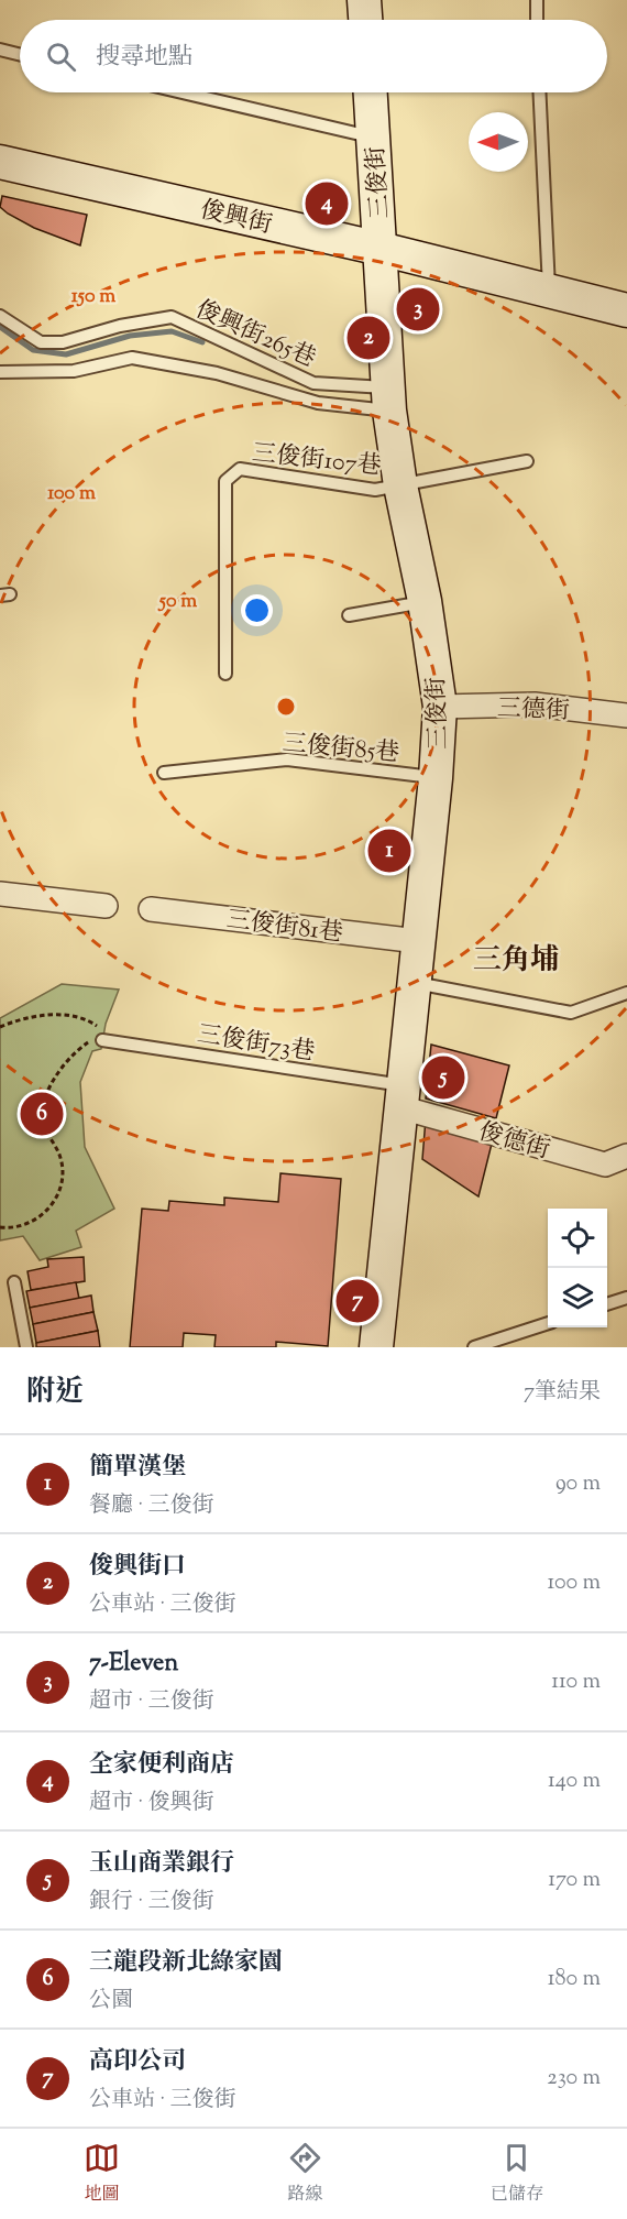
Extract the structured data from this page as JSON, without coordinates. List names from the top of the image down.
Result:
{
  "streets": {
    "street": [
      "三俊街",
      "俊興街",
      "三德街",
      "三俊街81巷",
      "俊德街"
    ],
    "lane": [
      "俊興街265巷",
      "三俊街107巷",
      "三俊街85巷",
      "三俊街73巷"
    ]
  },
  "crossings": [
    ["三俊街", "俊興街"],
    ["三俊街", "俊興街265巷"],
    ["三俊街", "三俊街107巷"],
    ["三俊街", "三德街"],
    ["三俊街", "三俊街85巷"],
    ["三俊街", "三俊街81巷"],
    ["三俊街", "三俊街73巷"],
    ["三俊街", "俊德街"],
    ["三俊街73巷", "俊德街"]
  ],
  "districts": ["三角埔"],
  "north": "left",
  "page": {
    "search": "搜尋地點",
    "pins": [
      "4",
      "3",
      "2",
      "1",
      "5",
      "6",
      "7"
    ],
    "heading": ["附近", "7筆結果"],
    "list": [
      {
        "mark": "1",
        "name": "簡單漢堡",
        "note": "餐廳 · 三俊街",
        "value": "90 m"
      },
      {
        "mark": "2",
        "name": "俊興街口",
        "note": "公車站 · 三俊街",
        "value": "100 m"
      },
      {
        "mark": "3",
        "name": "7-Eleven",
        "note": "超市 · 三俊街",
        "value": "110 m"
      },
      {
        "mark": "4",
        "name": "全家便利商店",
        "note": "超市 · 俊興街",
        "value": "140 m"
      },
      {
        "mark": "5",
        "name": "玉山商業銀行",
        "note": "銀行 · 三俊街",
        "value": "170 m"
      },
      {
        "mark": "6",
        "name": "三龍段新北綠家園",
        "note": "公園",
        "value": "180 m"
      },
      {
        "mark": "7",
        "name": "高印公司",
        "note": "公車站 · 三俊街",
        "value": "230 m"
      }
    ],
    "nav": ["地圖", "路線", "已儲存"]
  },
  "rings": ["150 m", "100 m", "50 m"]
}
